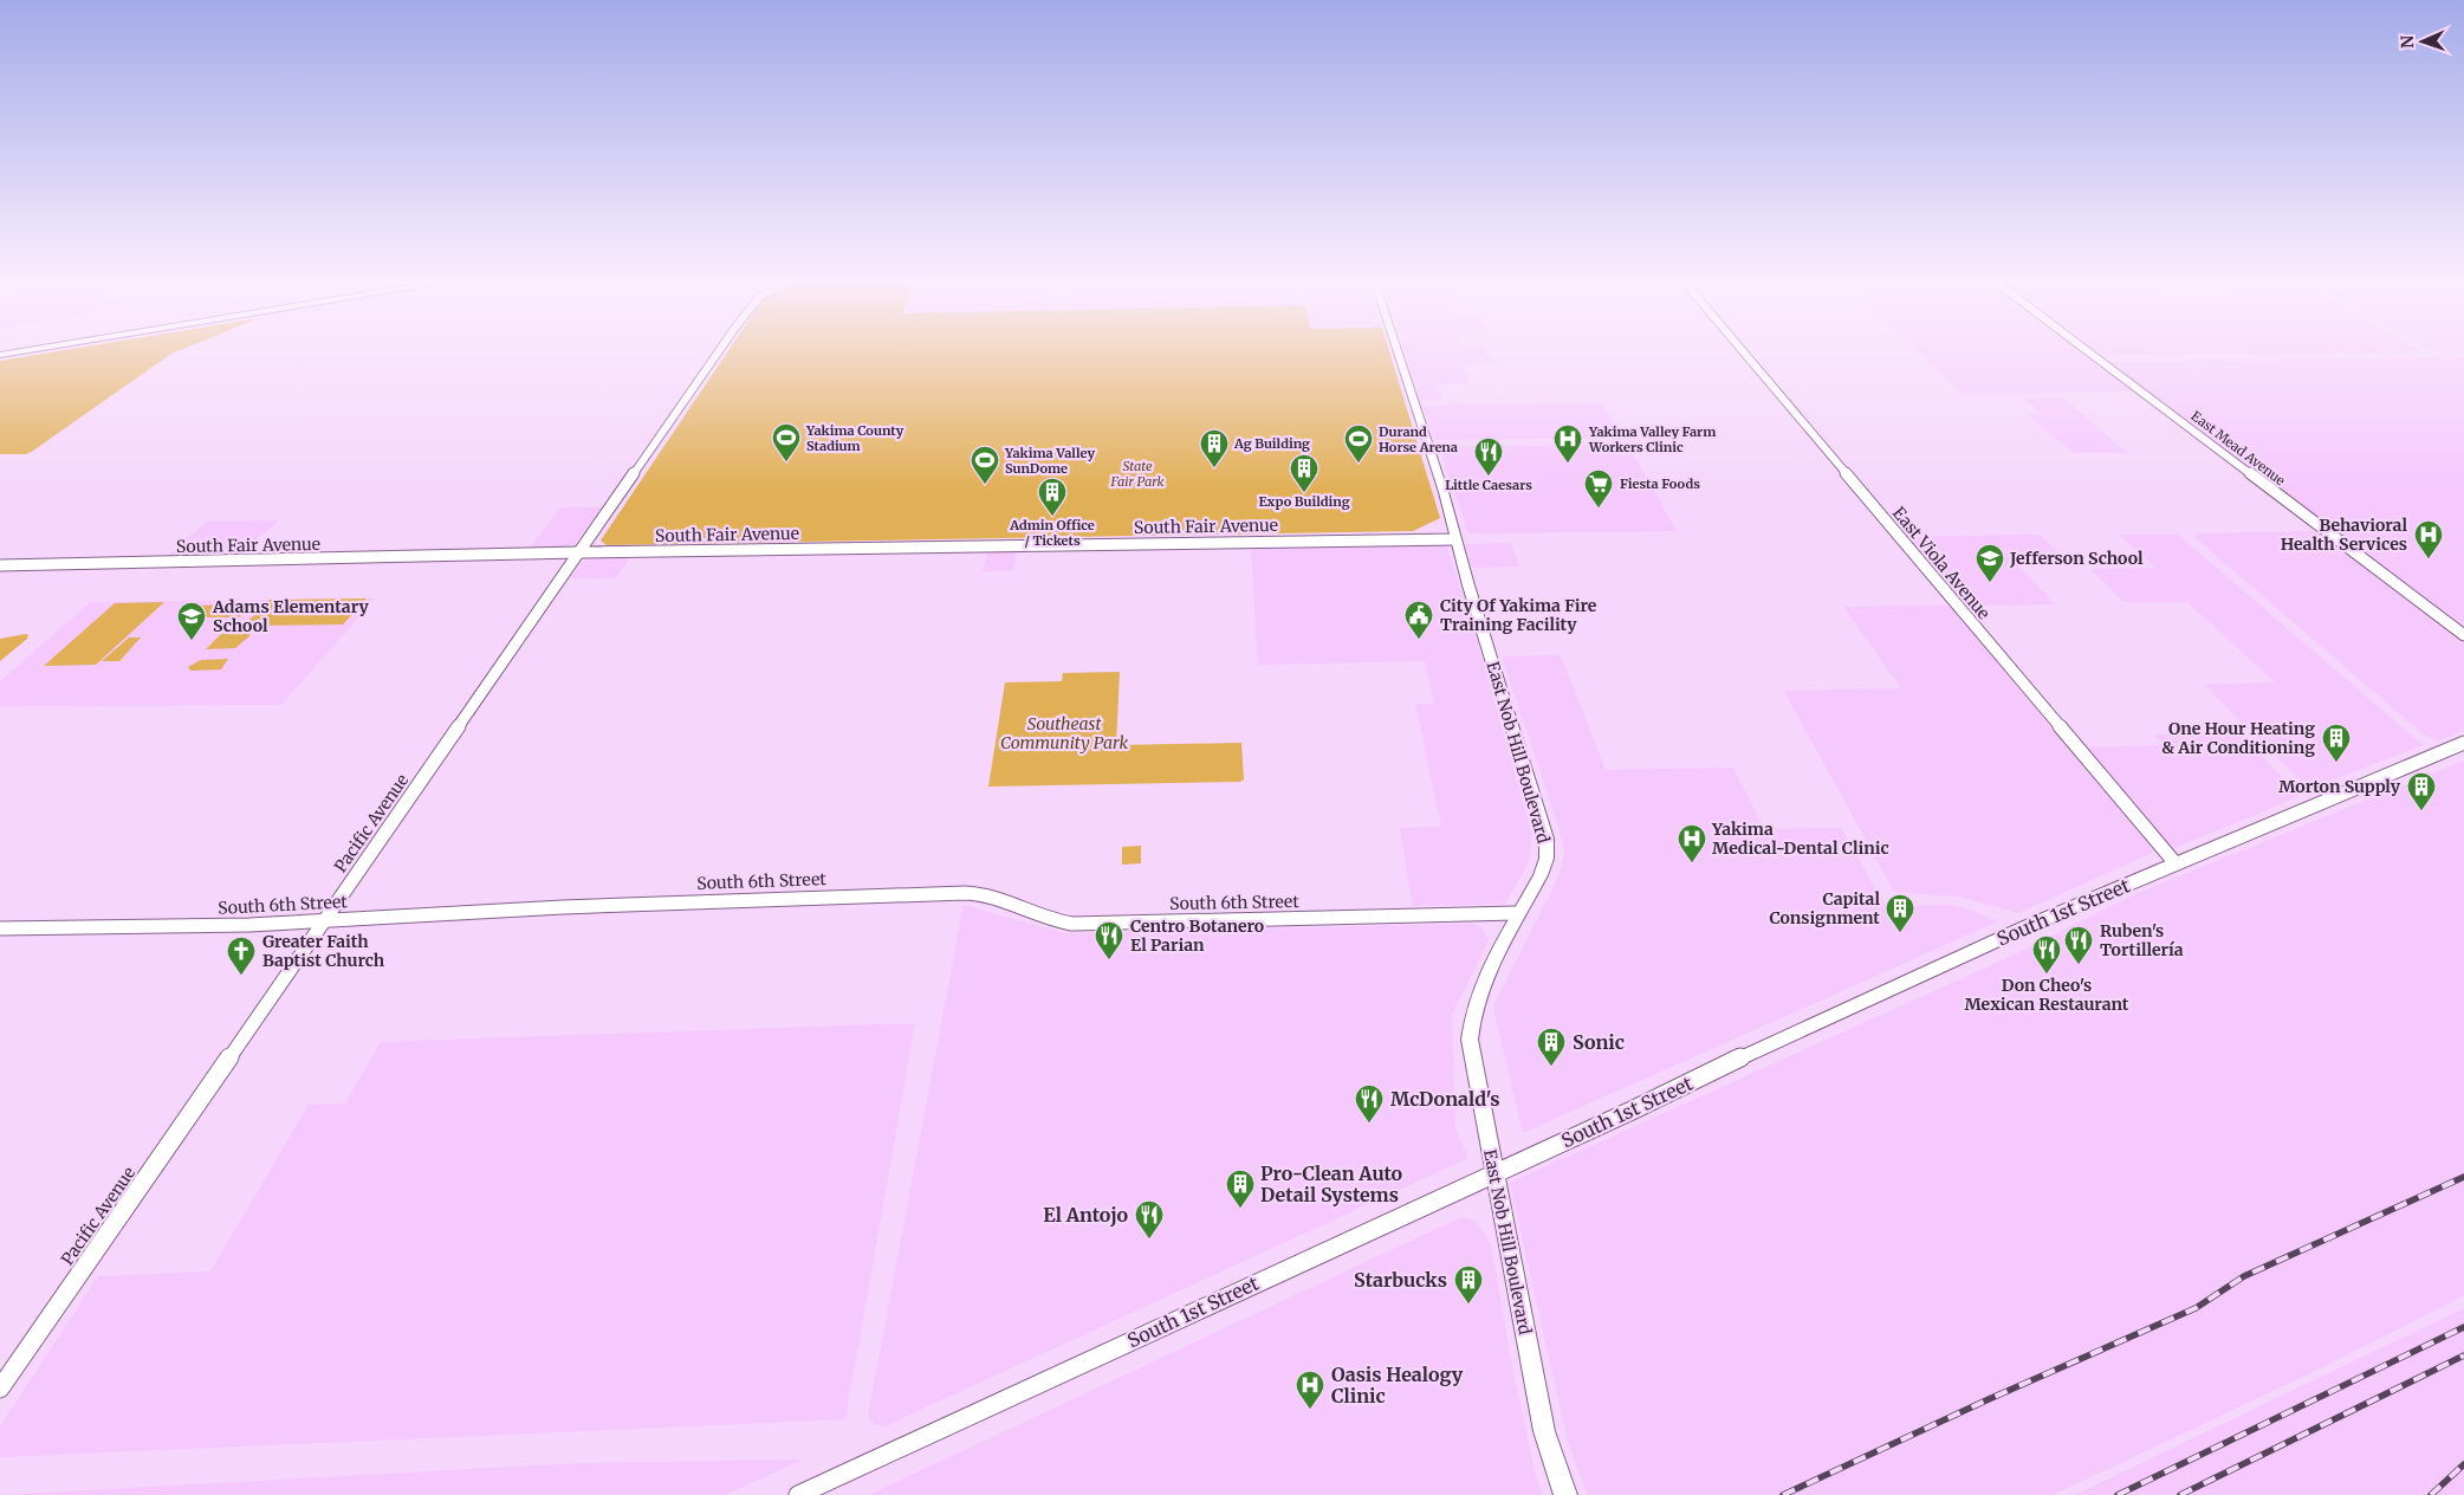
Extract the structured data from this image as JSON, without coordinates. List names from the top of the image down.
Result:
{
  "streets": {
    "main road": ["East Nob Hill Boulevard"],
    "street": [
      "East Mead Avenue",
      "South Fair Avenue",
      "East Viola Avenue",
      "Pacific Avenue",
      "South 6th Street",
      "South 1st Street"
    ]
  },
  "crossings": [
    ["South Fair Avenue", "East Nob Hill Boulevard"],
    ["South Fair Avenue", "Pacific Avenue"],
    ["East Viola Avenue", "South 1st Street"],
    ["East Nob Hill Boulevard", "South 6th Street"],
    ["East Nob Hill Boulevard", "South 1st Street"],
    ["Pacific Avenue", "South 6th Street"]
  ],
  "parks": ["State Fair Park", "Southeast Community Park"],
  "places": {
    "sports": ["Yakima County Stadium", "Durand Horse Arena", "Yakima Valley SunDome"],
    "hospital": [
      "Yakima Valley Farm Workers Clinic",
      "Behavioral Health Services",
      "Yakima Medical-Dental Clinic",
      "Oasis Healogy Clinic"
    ],
    "building": [
      "Ag Building",
      "Expo Building",
      "Admin Office / Tickets",
      "One Hour Heating & Air Conditioning",
      "Morton Supply",
      "Capital Consignment",
      "Sonic",
      "Pro-Clean Auto Detail Systems",
      "Starbucks"
    ],
    "restaurant": [
      "Little Caesars",
      "Centro Botanero El Parian",
      "Ruben's Tortillería",
      "Don Cheo's Mexican Restaurant",
      "McDonald's",
      "El Antojo"
    ],
    "supermarket": ["Fiesta Foods"],
    "school or university": ["Jefferson School", "Adams Elementary School"],
    "public building": ["City Of Yakima Fire Training Facility"],
    "church": ["Greater Faith Baptist Church"]
  },
  "north": "left"
}
